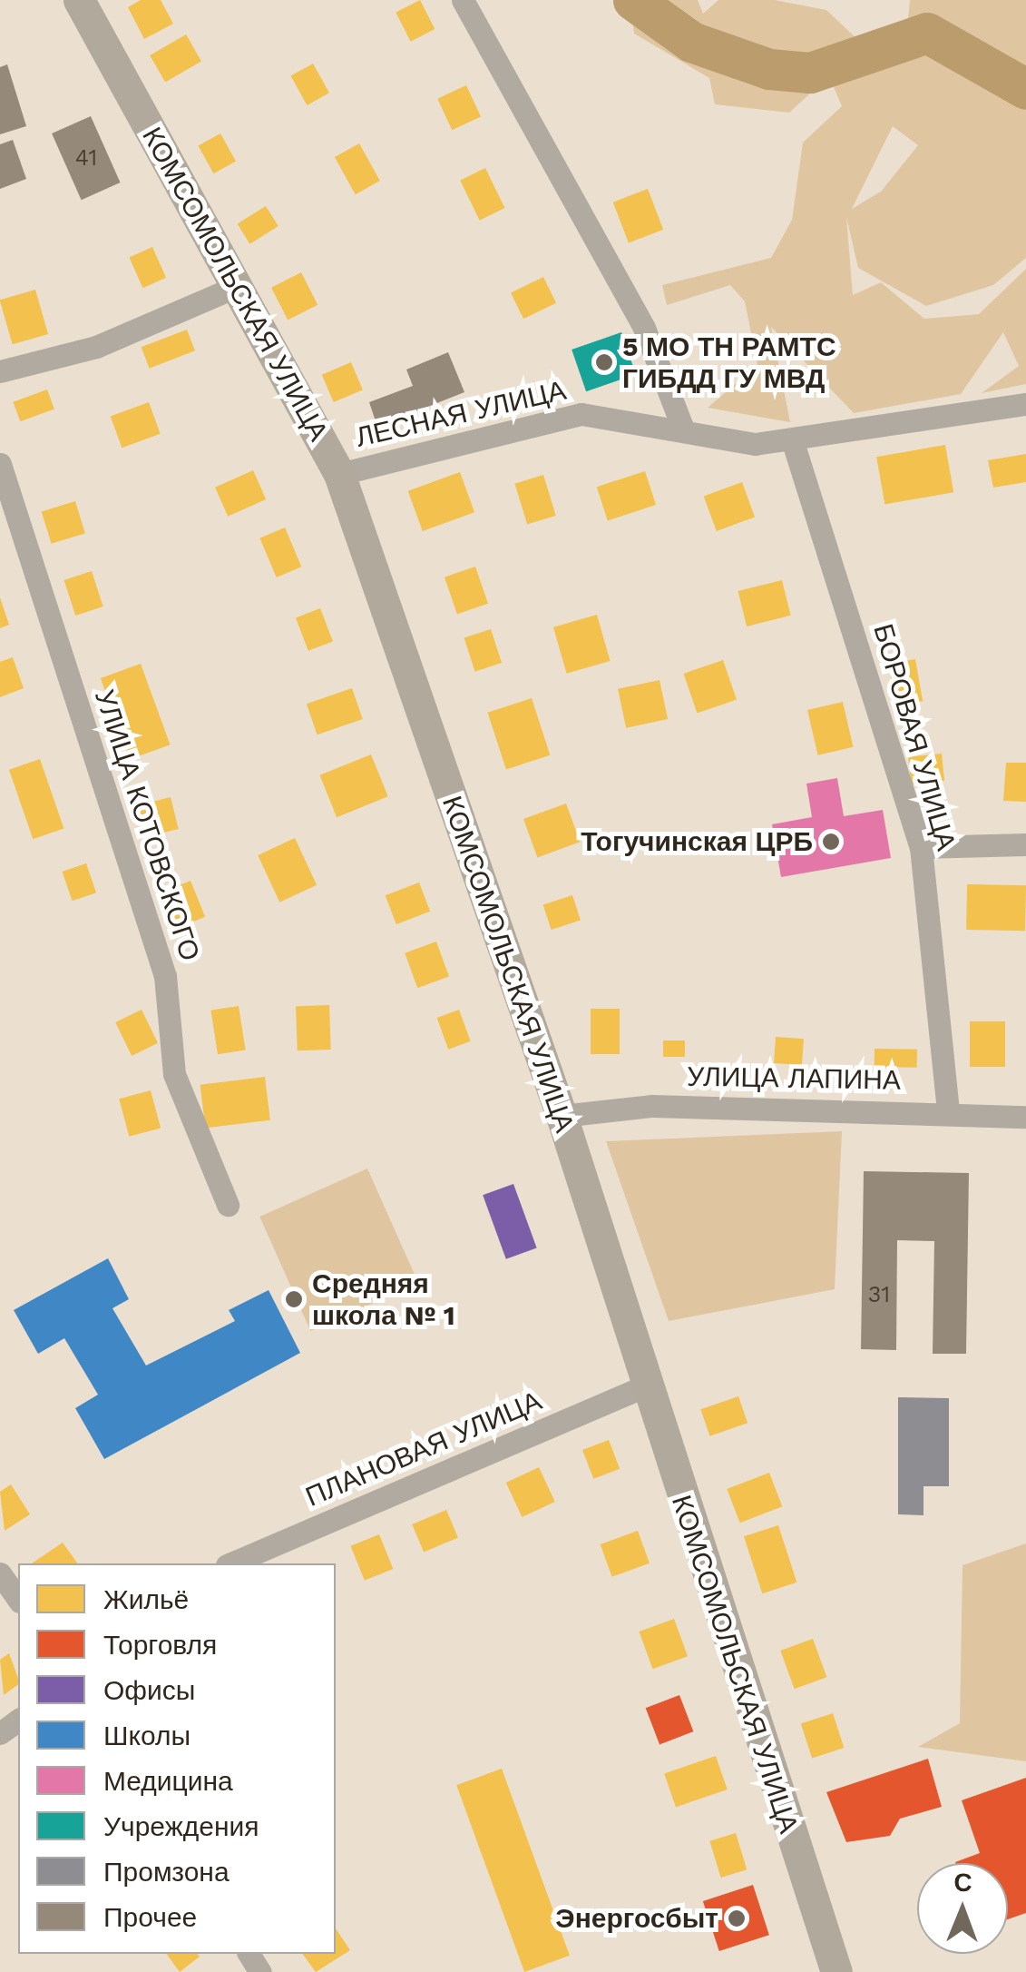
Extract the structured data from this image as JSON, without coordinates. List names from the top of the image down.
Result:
{
  "streets": {
    "main road": ["КОМСОМОЛЬСКАЯ УЛИЦА"],
    "street": [
      "ЛЕСНАЯ УЛИЦА",
      "БОРОВАЯ УЛИЦА",
      "УЛИЦА КОТОВСКОГО",
      "УЛИЦА ЛАПИНА",
      "ПЛАНОВАЯ УЛИЦА"
    ]
  },
  "crossings": [
    ["КОМСОМОЛЬСКАЯ УЛИЦА", "ЛЕСНАЯ УЛИЦА"],
    ["КОМСОМОЛЬСКАЯ УЛИЦА", "УЛИЦА ЛАПИНА"],
    ["КОМСОМОЛЬСКАЯ УЛИЦА", "ПЛАНОВАЯ УЛИЦА"],
    ["ЛЕСНАЯ УЛИЦА", "БОРОВАЯ УЛИЦА"],
    ["БОРОВАЯ УЛИЦА", "УЛИЦА ЛАПИНА"]
  ],
  "places": [
    "5 МО ТН РАМТС ГИБДД ГУ МВД",
    "Тогучинская ЦРБ",
    "Средняя школа № 1",
    "Энергосбыт"
  ],
  "house_numbers": ["41", "31"],
  "legend": [
    "Жильё",
    "Торговля",
    "Офисы",
    "Школы",
    "Медицина",
    "Учреждения",
    "Промзона",
    "Прочее"
  ],
  "north": "top"
}
